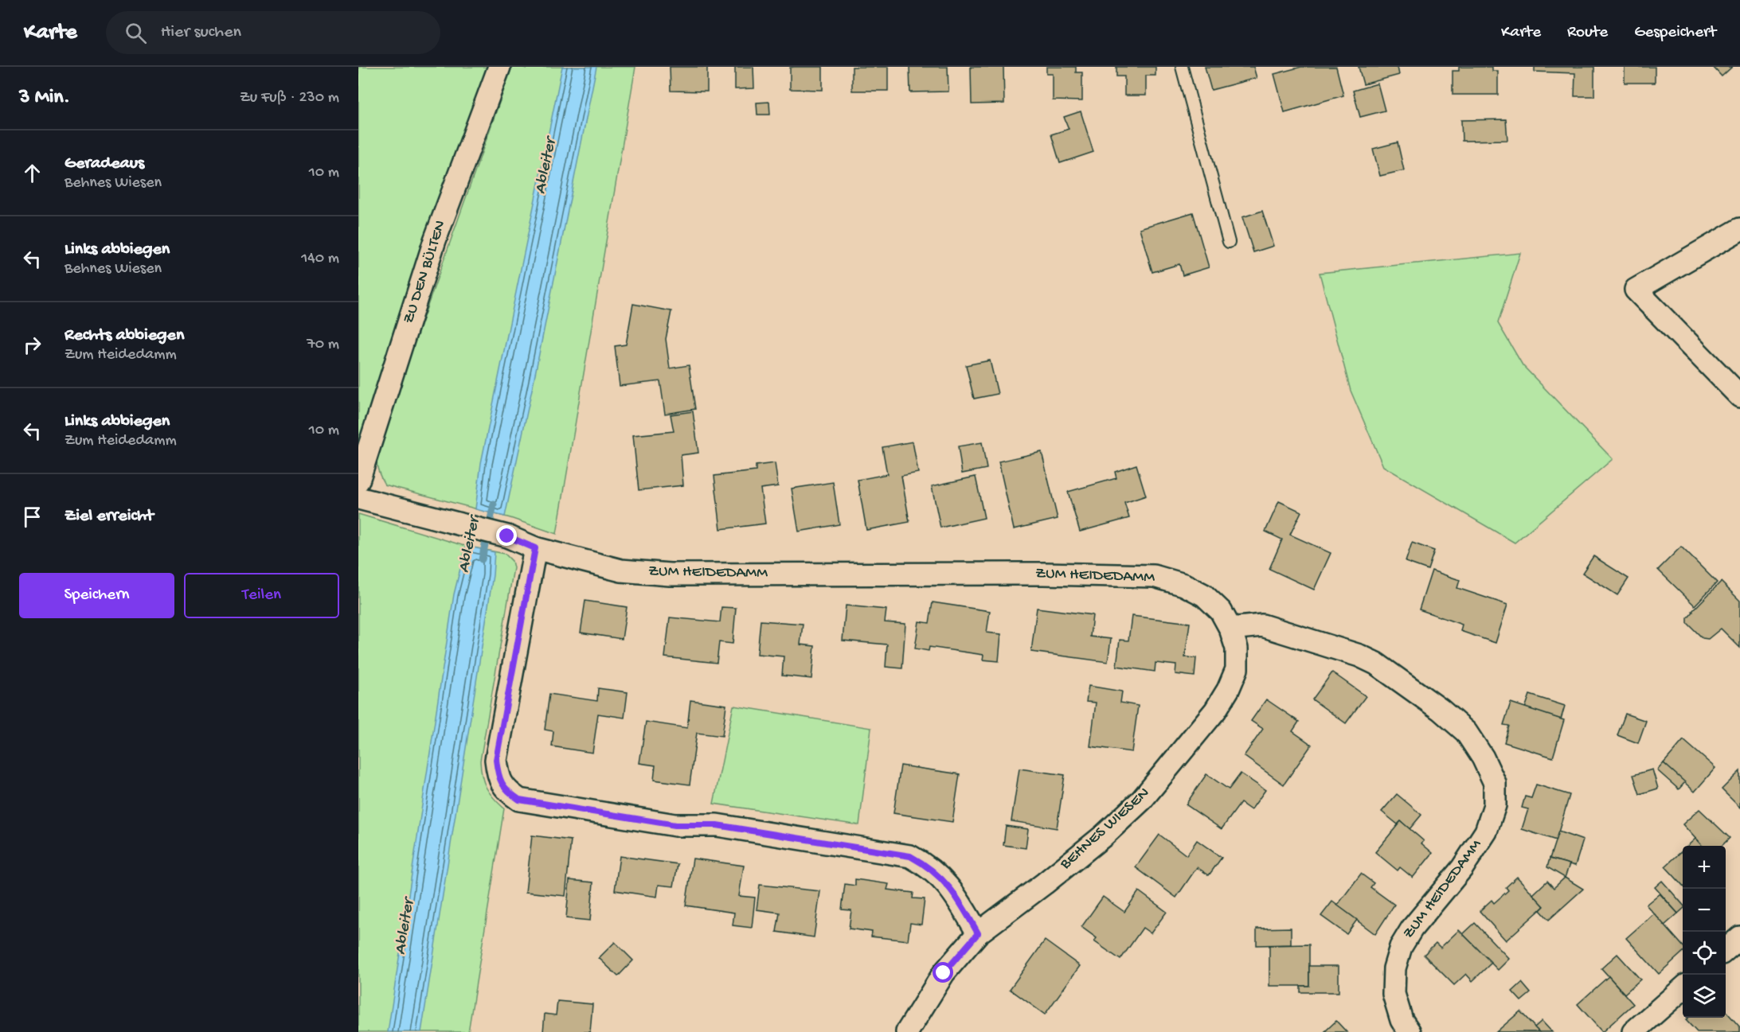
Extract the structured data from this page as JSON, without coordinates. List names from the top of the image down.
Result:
{
  "streets": {
    "street": ["ZU DEN BÜLTEN", "ZUM HEIDEDAMM", "BEHNES WIESEN"]
  },
  "crossings": [
    ["ZUM HEIDEDAMM", "BEHNES WIESEN"]
  ],
  "water": ["Ableiter"],
  "page": {
    "header": "Karte",
    "search": "Hier suchen",
    "nav": ["Karte", "Route", "Gespeichert"],
    "heading": ["3 Min.", "Zu Fuß · 230 m"],
    "list": [
      ["Geradeaus", "Behnes Wiesen", "10 m"],
      ["Links abbiegen", "Behnes Wiesen", "140 m"],
      ["Rechts abbiegen", "Zum Heidedamm", "70 m"],
      ["Links abbiegen", "Zum Heidedamm", "10 m"],
      "Ziel erreicht"
    ],
    "buttons": ["Speichern", "Teilen"],
    "map_buttons": ["+", "−"]
  }
}
